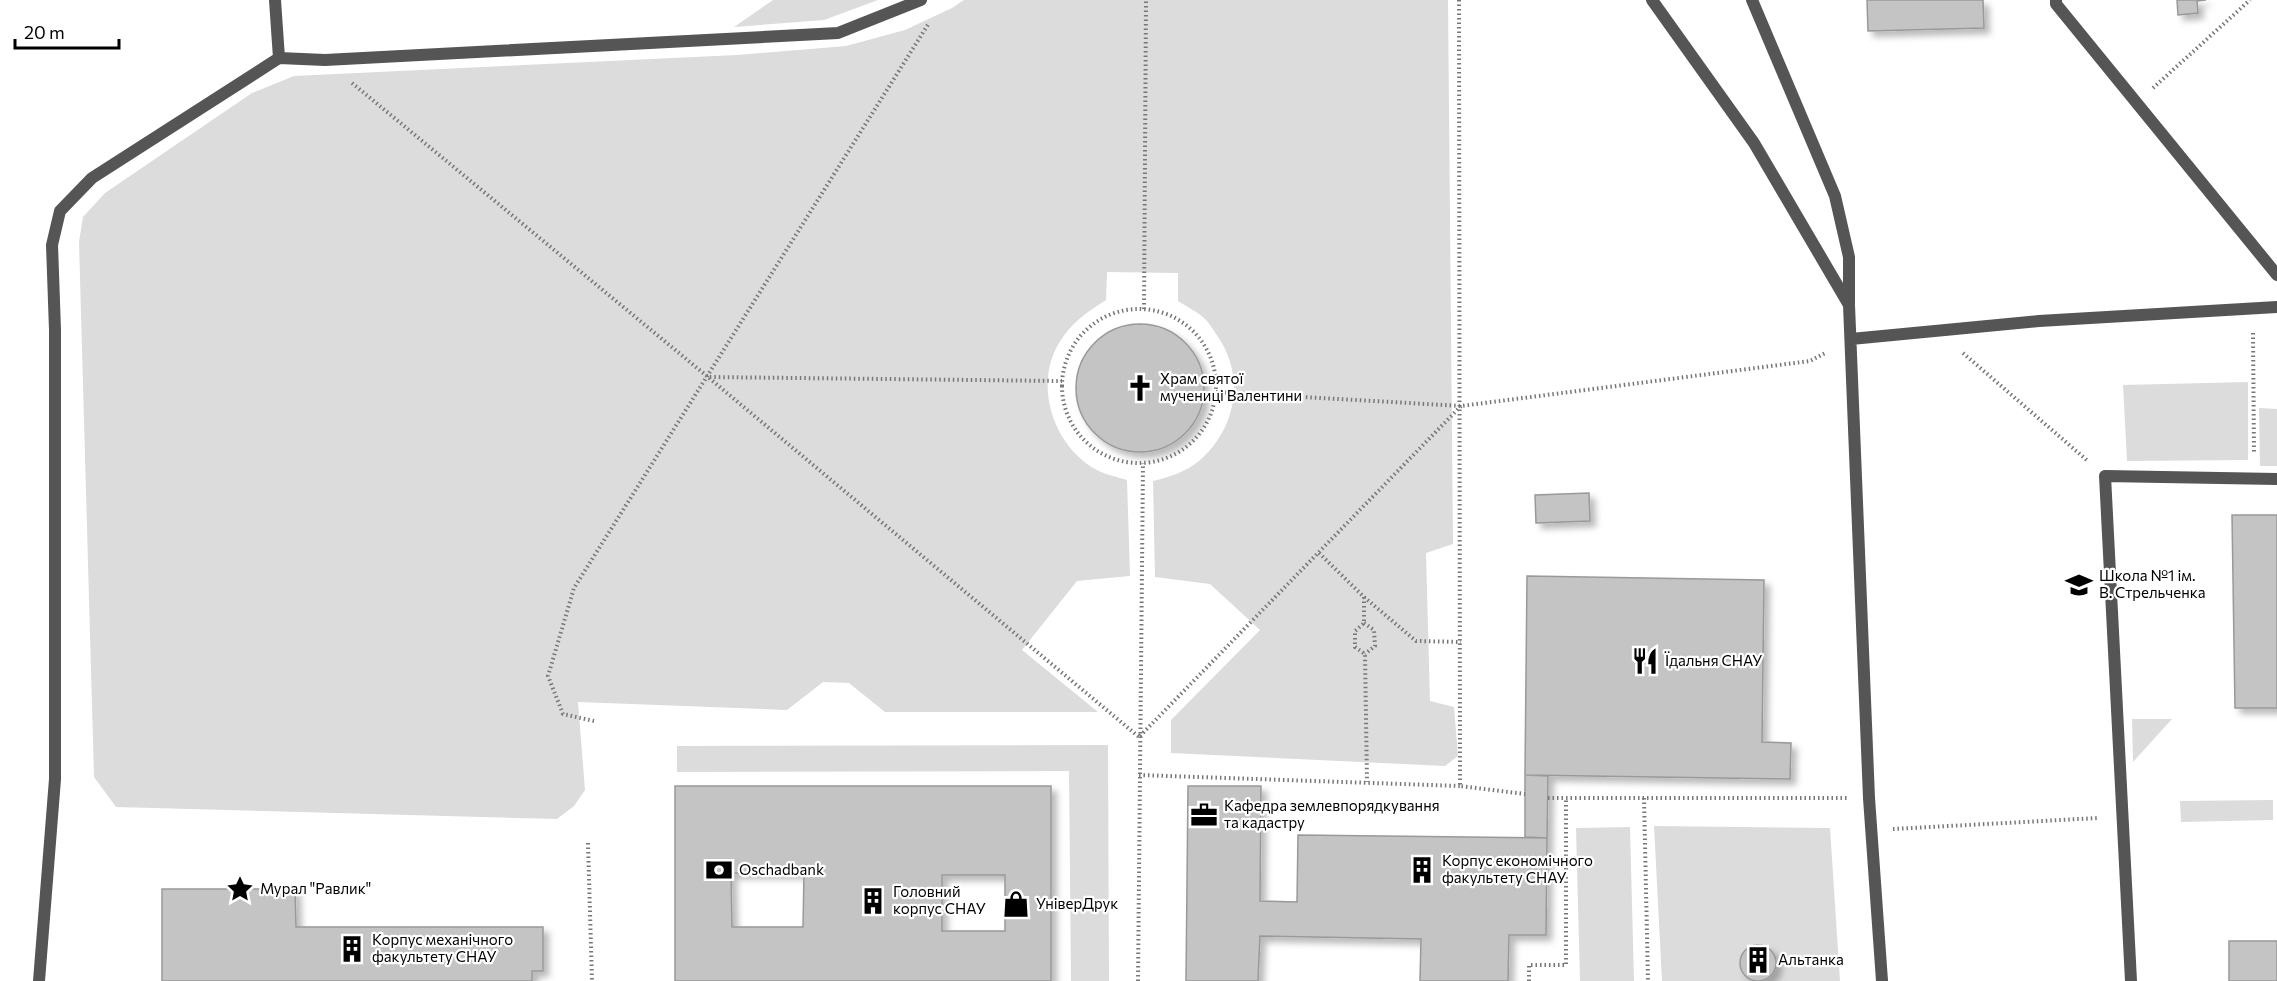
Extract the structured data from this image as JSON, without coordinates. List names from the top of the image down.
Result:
{
  "places": {
    "church": ["Храм святої мучениці Валентини"],
    "school or university": ["Школа №1 ім. В. Стрельченка"],
    "restaurant": ["Їдальня СНАУ"],
    "office": ["Кафедра землевпорядкування та кадастру"],
    "bank": ["Oschadbank"],
    "building": [
      "Корпус економічного факультету СНАУ",
      "Головний корпус СНАУ",
      "Корпус механічного факультету СНАУ",
      "Альтанка"
    ],
    "place": ["Мурал \"Равлик\""],
    "shop": ["УніверДрук"]
  },
  "scale_bar": "20 m"
}
